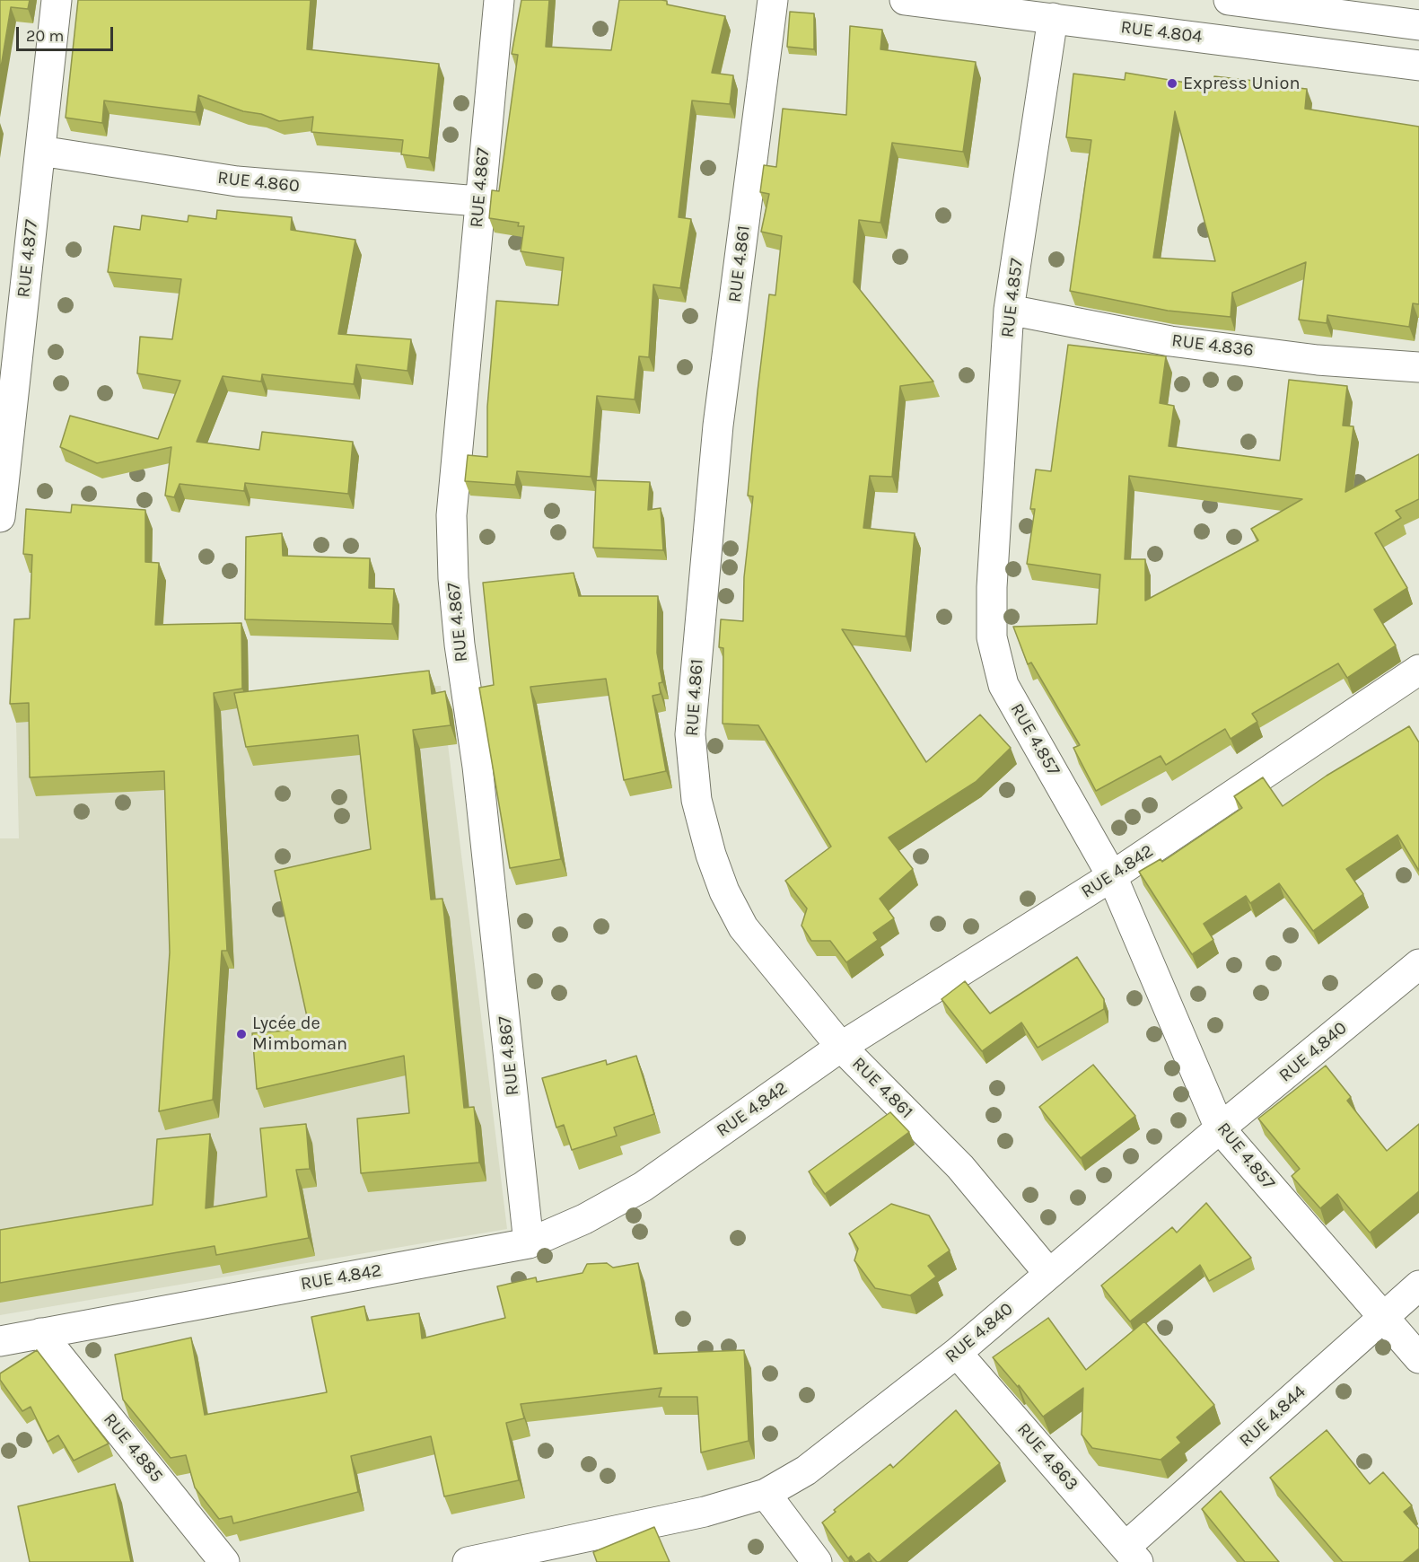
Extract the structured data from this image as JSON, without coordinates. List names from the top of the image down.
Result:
{
  "streets": {
    "street": [
      "RUE 4.804",
      "RUE 4.860",
      "RUE 4.867",
      "RUE 4.877",
      "RUE 4.861",
      "RUE 4.857",
      "RUE 4.836",
      "RUE 4.842",
      "RUE 4.840",
      "RUE 4.844",
      "RUE 4.885",
      "RUE 4.863"
    ]
  },
  "crossings": [
    ["RUE 4.804", "RUE 4.857"],
    ["RUE 4.860", "RUE 4.867"],
    ["RUE 4.860", "RUE 4.877"],
    ["RUE 4.867", "RUE 4.842"],
    ["RUE 4.861", "RUE 4.842"],
    ["RUE 4.861", "RUE 4.840"],
    ["RUE 4.857", "RUE 4.836"],
    ["RUE 4.857", "RUE 4.842"],
    ["RUE 4.857", "RUE 4.840"],
    ["RUE 4.857", "RUE 4.844"],
    ["RUE 4.842", "RUE 4.885"],
    ["RUE 4.840", "RUE 4.863"],
    ["RUE 4.844", "RUE 4.863"]
  ],
  "places": ["Express Union", "Lycée de Mimboman"],
  "scale_bar": "20 m"
}
